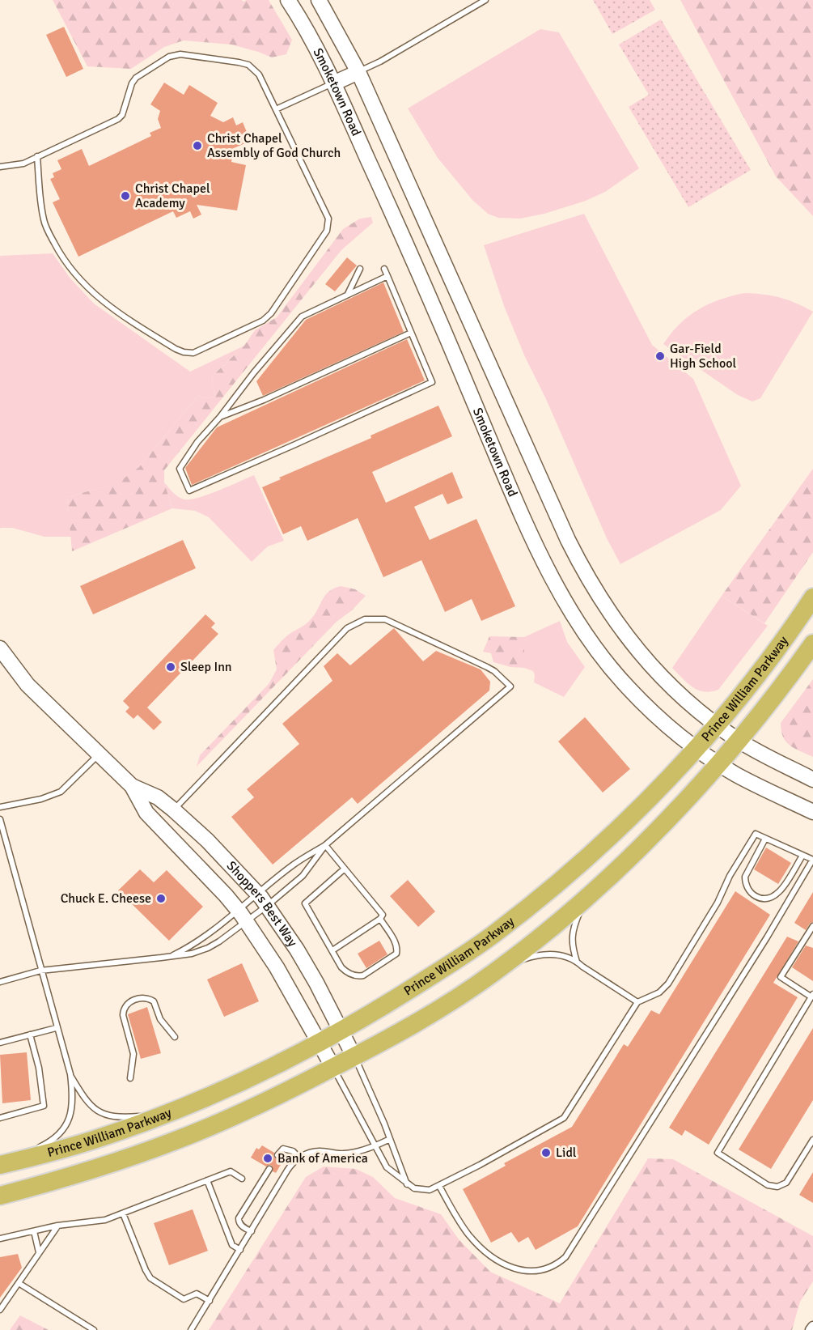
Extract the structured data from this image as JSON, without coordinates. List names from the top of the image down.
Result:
{
  "streets": {
    "highway": ["Prince William Parkway"],
    "main road": ["Smoketown Road", "Shoppers Best Way"]
  },
  "crossings": [
    ["Smoketown Road", "Prince William Parkway"],
    ["Prince William Parkway", "Shoppers Best Way"]
  ],
  "places": [
    "Christ Chapel Assembly of God Church",
    "Christ Chapel Academy",
    "Gar-Field High School",
    "Sleep Inn",
    "Chuck E. Cheese",
    "Lidl",
    "Bank of America"
  ]
}
